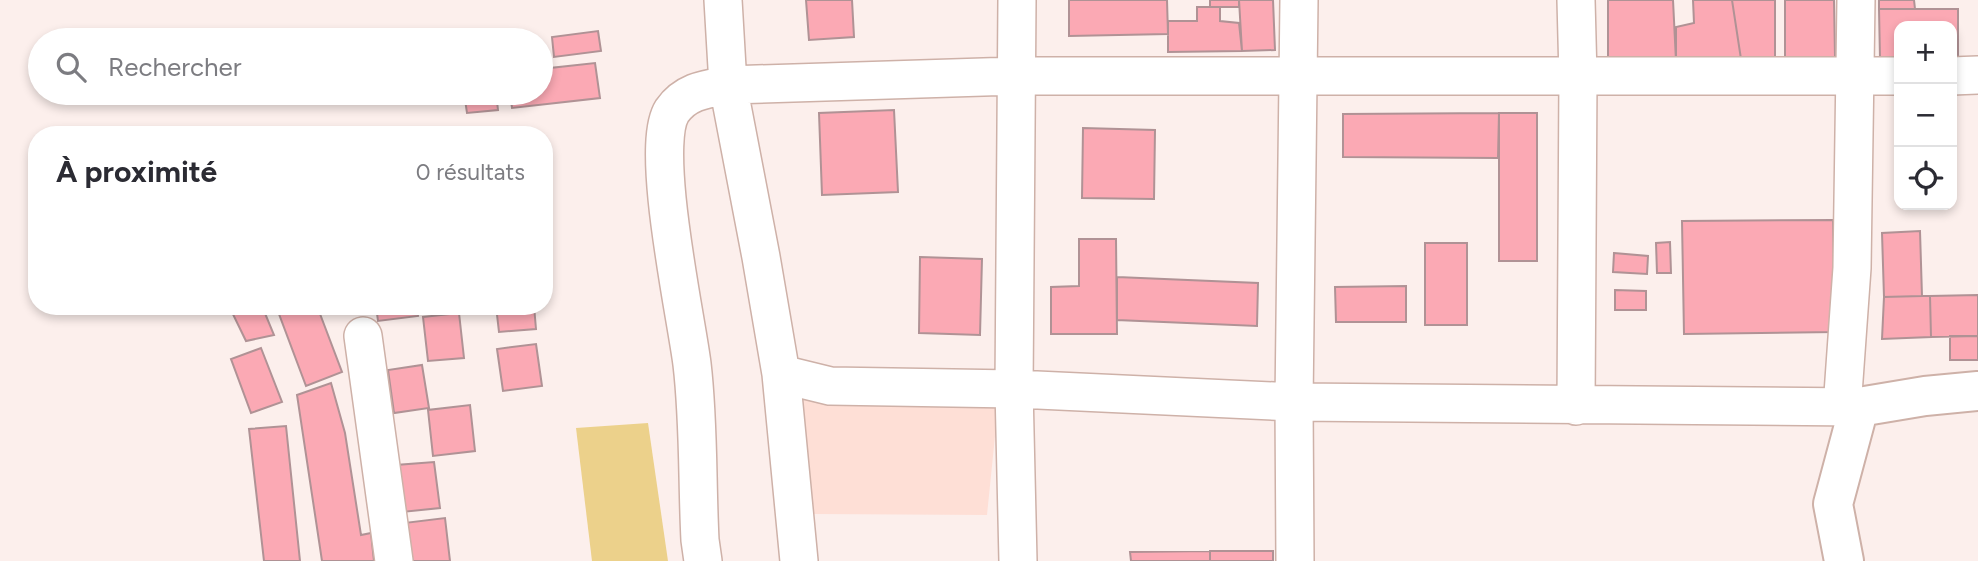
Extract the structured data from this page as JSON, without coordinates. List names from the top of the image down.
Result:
{
  "page": {
    "map_buttons": ["+", "−"],
    "search": "Rechercher",
    "heading": ["À proximité", "0 résultats"]
  }
}
